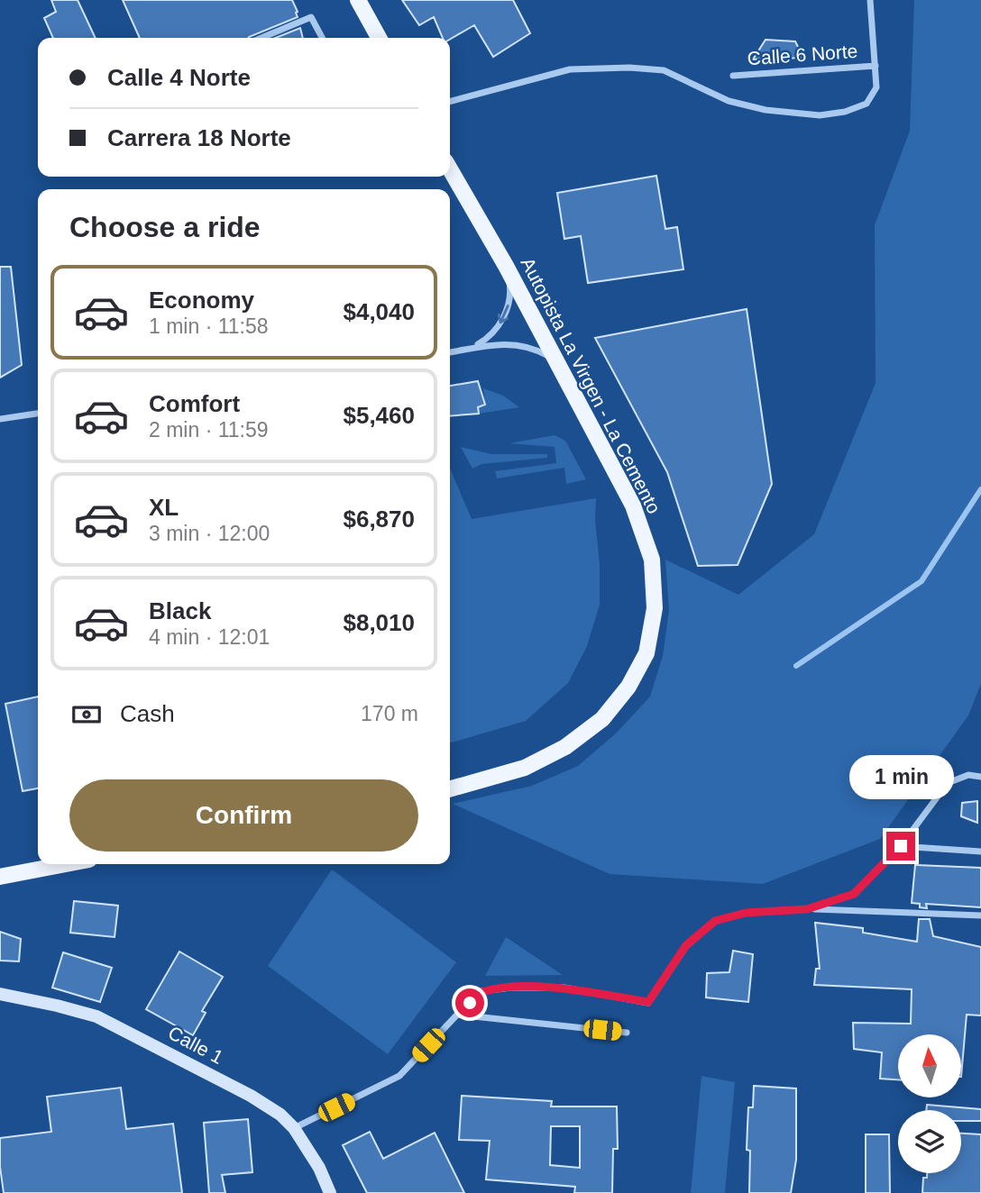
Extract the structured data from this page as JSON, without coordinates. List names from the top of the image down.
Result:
{
  "streets": {
    "main road": ["Autopista La Virgen - La Cemento"],
    "street": ["Calle 6 Norte", "Calle 1"]
  },
  "north": "top",
  "page": {
    "banner": ["Calle 4 Norte", "Carrera 18 Norte"],
    "heading": "Choose a ride",
    "list": [
      {
        "name": "Economy",
        "note": "1 min · 11:58",
        "value": "$4,040"
      },
      {
        "name": "Comfort",
        "note": "2 min · 11:59",
        "value": "$5,460"
      },
      {
        "name": "XL",
        "note": "3 min · 12:00",
        "value": "$6,870"
      },
      {
        "name": "Black",
        "note": "4 min · 12:01",
        "value": "$8,010"
      }
    ],
    "pay": ["Cash", "170 m"],
    "bubble": "1 min",
    "buttons": "Confirm"
  }
}
